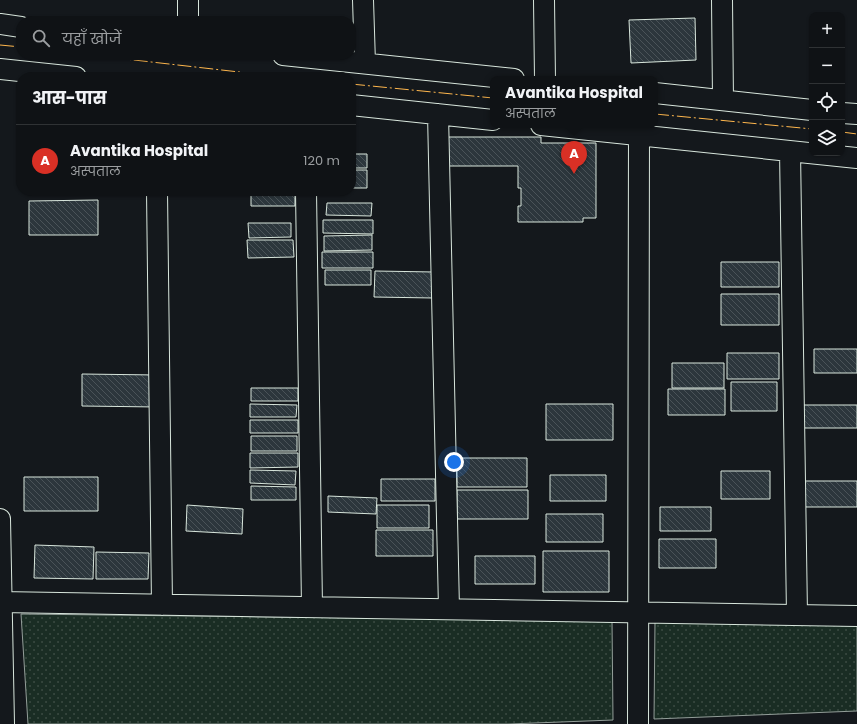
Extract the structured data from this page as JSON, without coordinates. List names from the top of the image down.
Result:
{
  "page": {
    "map_buttons": ["+", "−"],
    "search": "यहाँ खोजें",
    "heading": "आस-पास",
    "popup": ["Avantika Hospital", "अस्पताल"],
    "list": [
      {
        "mark": "A",
        "name": "Avantika Hospital",
        "note": "अस्पताल",
        "value": "120 m"
      }
    ],
    "pins": "A"
  }
}
